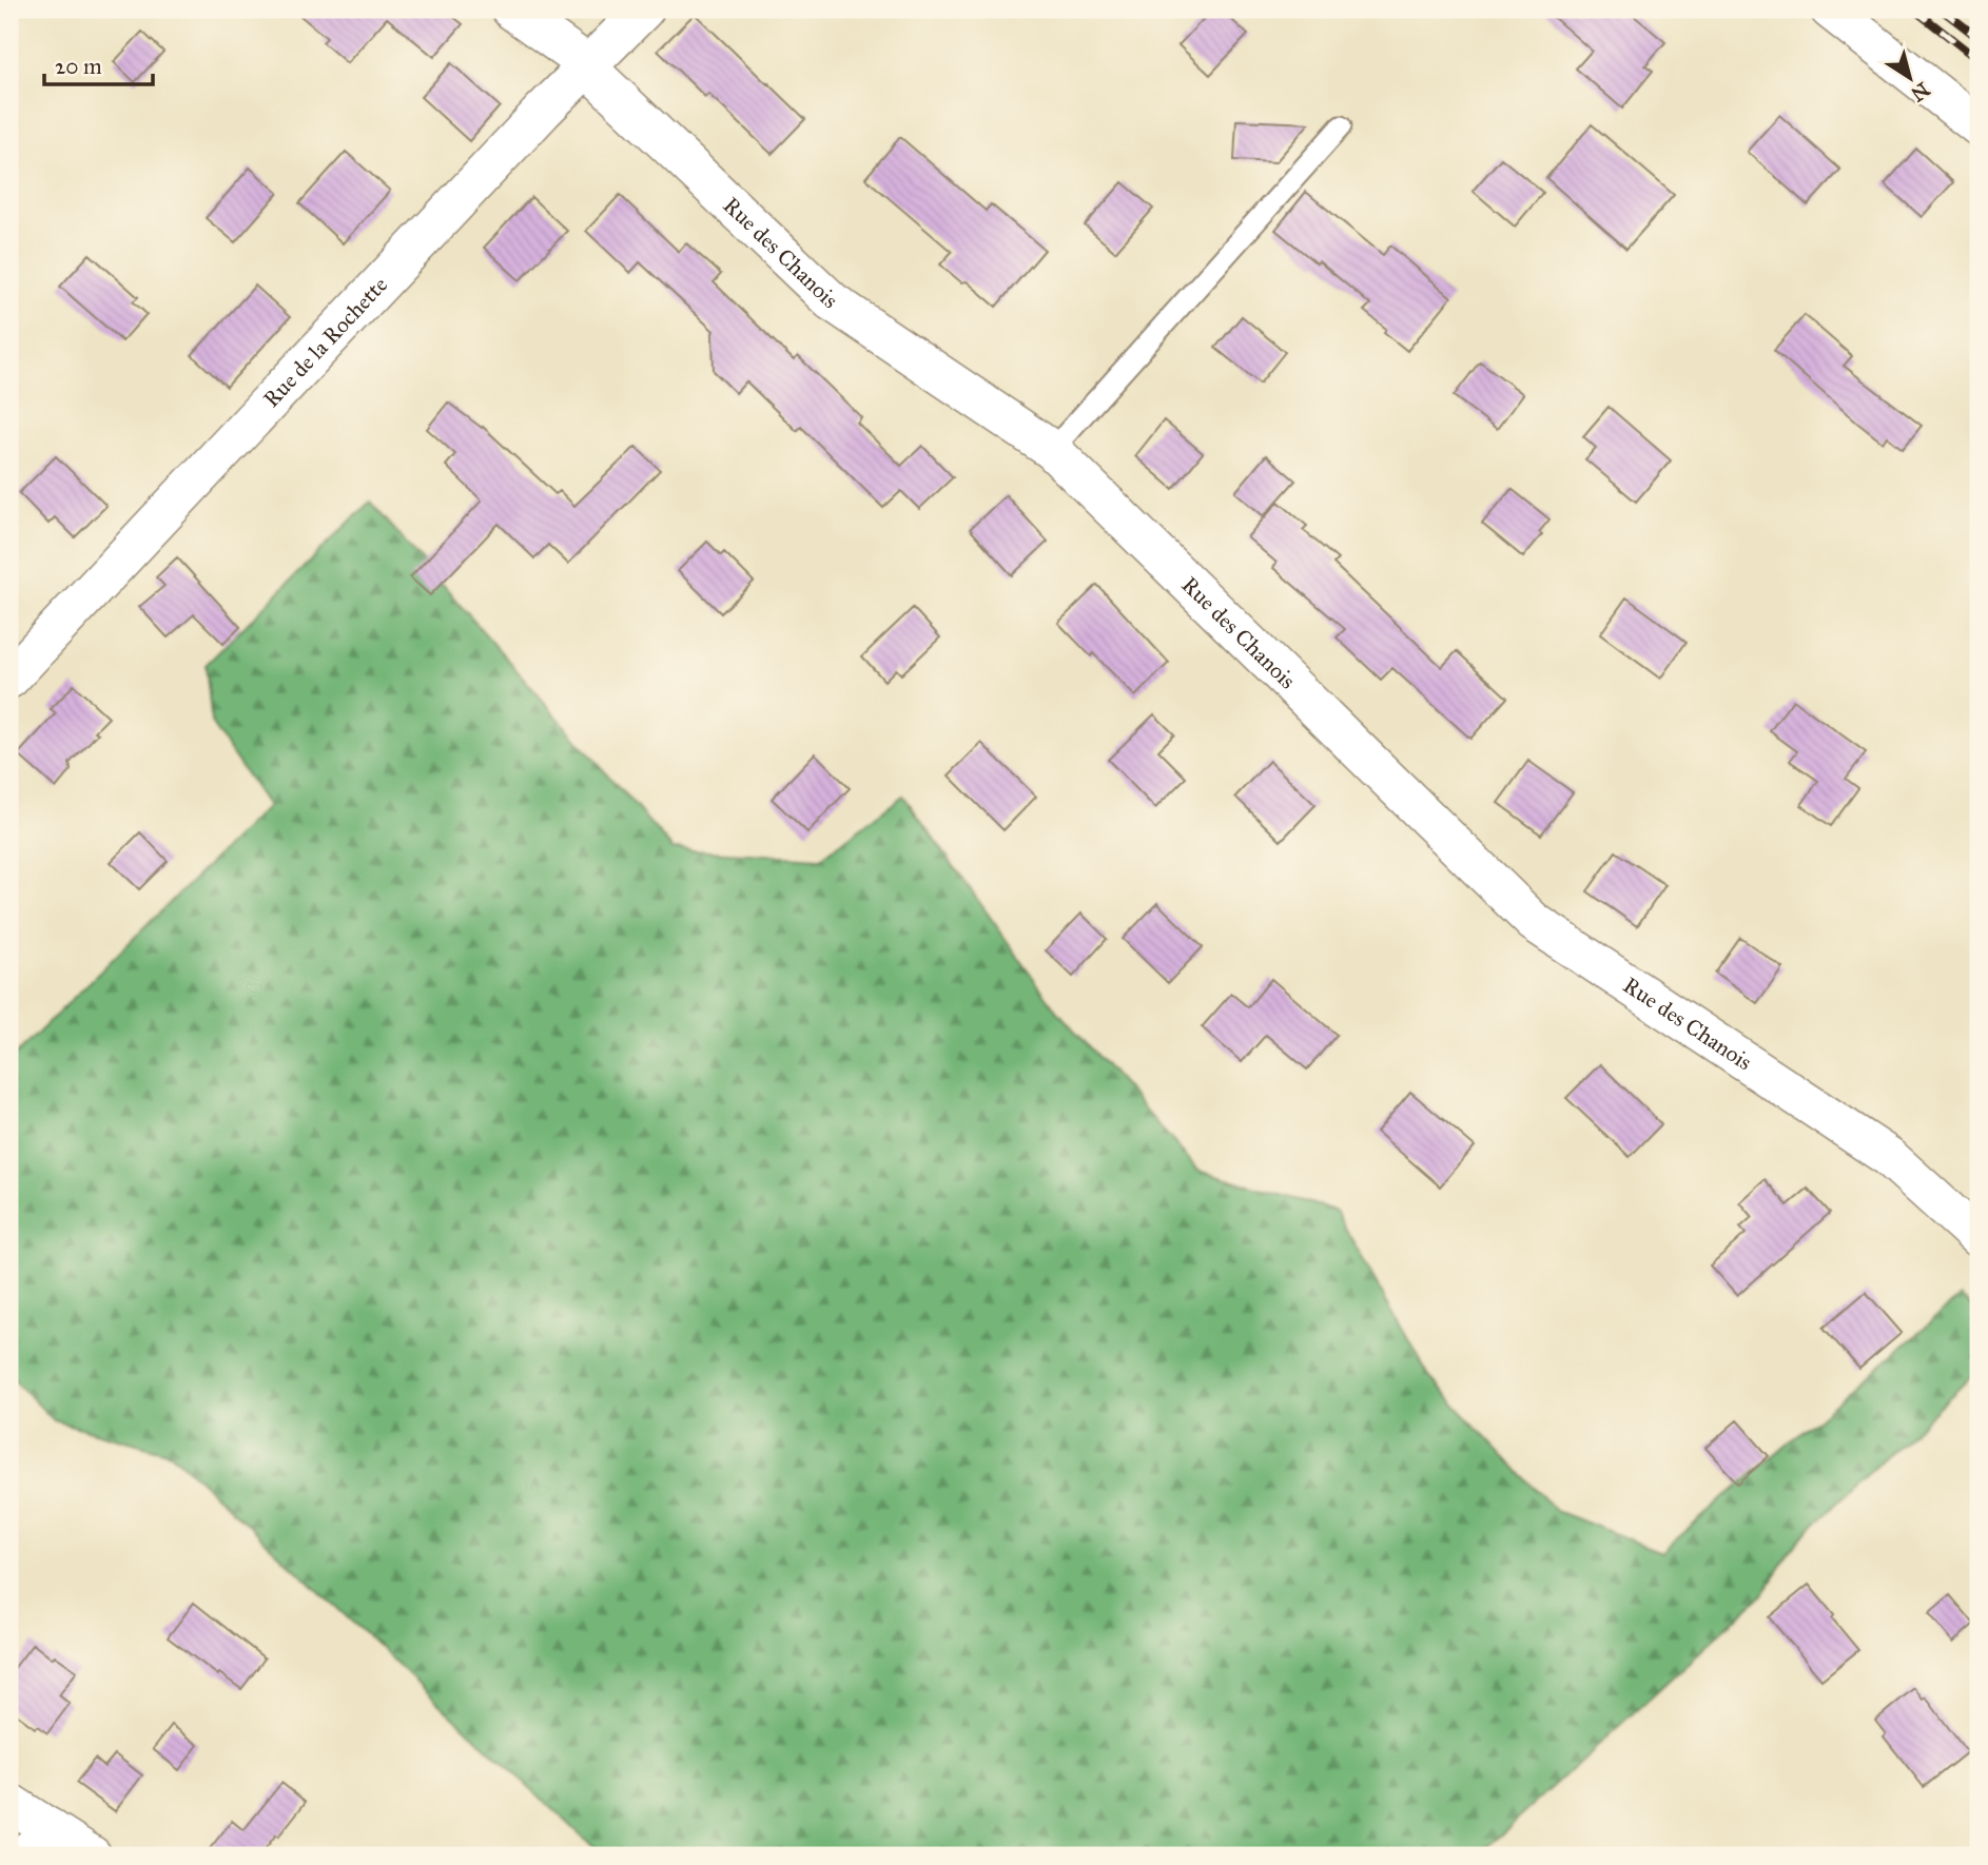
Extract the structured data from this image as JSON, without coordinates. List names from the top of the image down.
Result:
{
  "streets": {
    "street": ["Rue des Chanois", "Rue de la Rochette"]
  },
  "crossings": [
    ["Rue des Chanois", "Rue de la Rochette"]
  ],
  "scale_bar": "20 m",
  "north": "bottom right"
}
